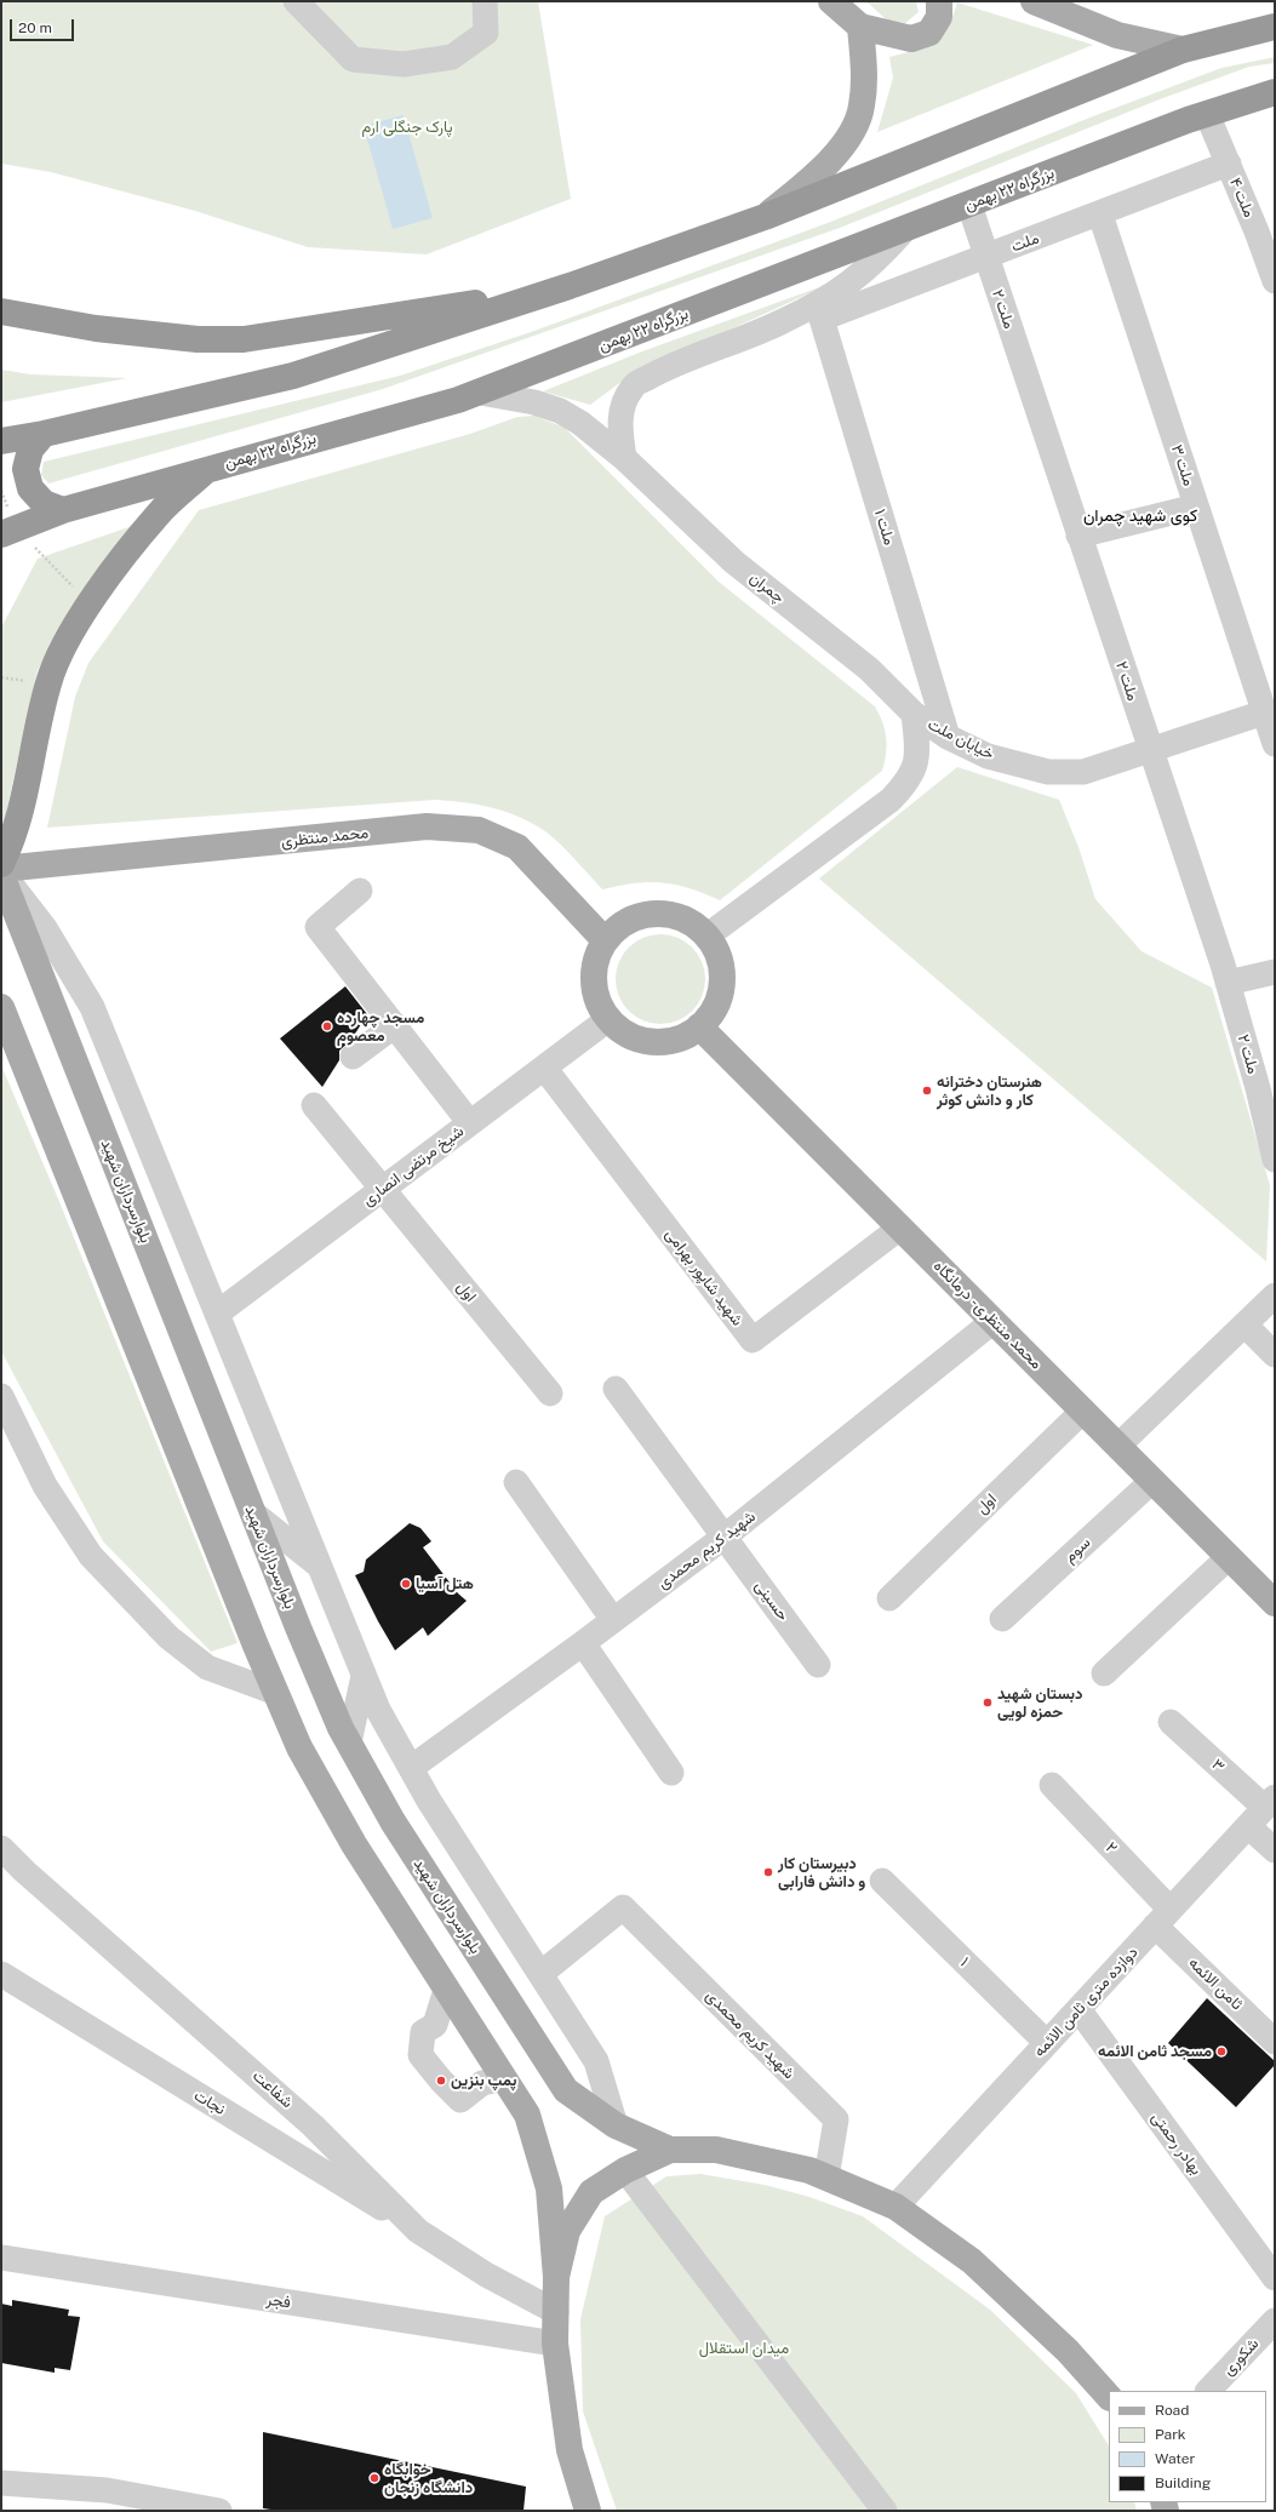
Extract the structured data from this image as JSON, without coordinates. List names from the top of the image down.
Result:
{
  "streets": {
    "highway": ["بزرگراه ۲۲ بهمن"],
    "main road": ["محمد منتظری", "بلوارسرداران شهید", "محمد منتظری- درمانگاه"],
    "street": [
      "ملت ۴",
      "ملت",
      "ملت ۲",
      "ملت ۳",
      "ملت ۱",
      "چمران",
      "خیابان ملت",
      "شیخ مرتضی انصاری",
      "شهید شاپور بهرامی",
      "اول",
      "شهید کریم محمدی",
      "سوم",
      "حسینی",
      "۳",
      "۲",
      "۱",
      "ثامن الائمه",
      "دوازده متری ثامن الائمه",
      "شفاعت",
      "نجات",
      "بهادر رحمتی",
      "فجر",
      "شکوری"
    ]
  },
  "crossings": [
    ["بزرگراه ۲۲ بهمن", "ملت ۴"],
    ["بزرگراه ۲۲ بهمن", "ملت ۲"],
    ["بزرگراه ۲۲ بهمن", "چمران"],
    ["ملت ۴", "ملت"],
    ["ملت", "ملت ۲"],
    ["ملت", "ملت ۳"],
    ["ملت", "ملت ۱"],
    ["ملت ۲", "خیابان ملت"],
    ["ملت ۳", "خیابان ملت"],
    ["ملت ۱", "خیابان ملت"],
    ["چمران", "خیابان ملت"],
    ["خیابان ملت", "محمد منتظری"],
    ["خیابان ملت", "شیخ مرتضی انصاری"],
    ["خیابان ملت", "محمد منتظری- درمانگاه"],
    ["محمد منتظری", "شیخ مرتضی انصاری"],
    ["محمد منتظری", "بلوارسرداران شهید"],
    ["محمد منتظری", "محمد منتظری- درمانگاه"],
    ["شیخ مرتضی انصاری", "شهید شاپور بهرامی"],
    ["شیخ مرتضی انصاری", "اول"],
    ["شیخ مرتضی انصاری", "محمد منتظری- درمانگاه"],
    ["شهید شاپور بهرامی", "محمد منتظری- درمانگاه"],
    ["اول", "محمد منتظری- درمانگاه"],
    ["محمد منتظری- درمانگاه", "شهید کریم محمدی"],
    ["محمد منتظری- درمانگاه", "سوم"],
    ["شهید کریم محمدی", "حسینی"],
    ["۳", "دوازده متری ثامن الائمه"],
    ["۲", "ثامن الائمه"],
    ["۲", "دوازده متری ثامن الائمه"],
    ["۱", "دوازده متری ثامن الائمه"],
    ["ثامن الائمه", "دوازده متری ثامن الائمه"],
    ["دوازده متری ثامن الائمه", "بهادر رحمتی"],
    ["شفاعت", "نجات"]
  ],
  "districts": ["کوی شهید چمران"],
  "parks": ["پارک جنگلی ارم", "میدان استقلال"],
  "places": [
    "مسجد چهارده معصوم",
    "هنرستان دخترانه کار و دانش کوثر",
    "هتل آسیا",
    "دبستان شهید حمزه لویی",
    "دبیرستان کار و دانش فارابی",
    "مسجد ثامن الائمه",
    "پمپ بنزین",
    "خوابگاه دانشگاه زنجان"
  ],
  "legend": [
    "Road",
    "Park",
    "Water",
    "Building"
  ],
  "scale_bar": "20 m"
}
